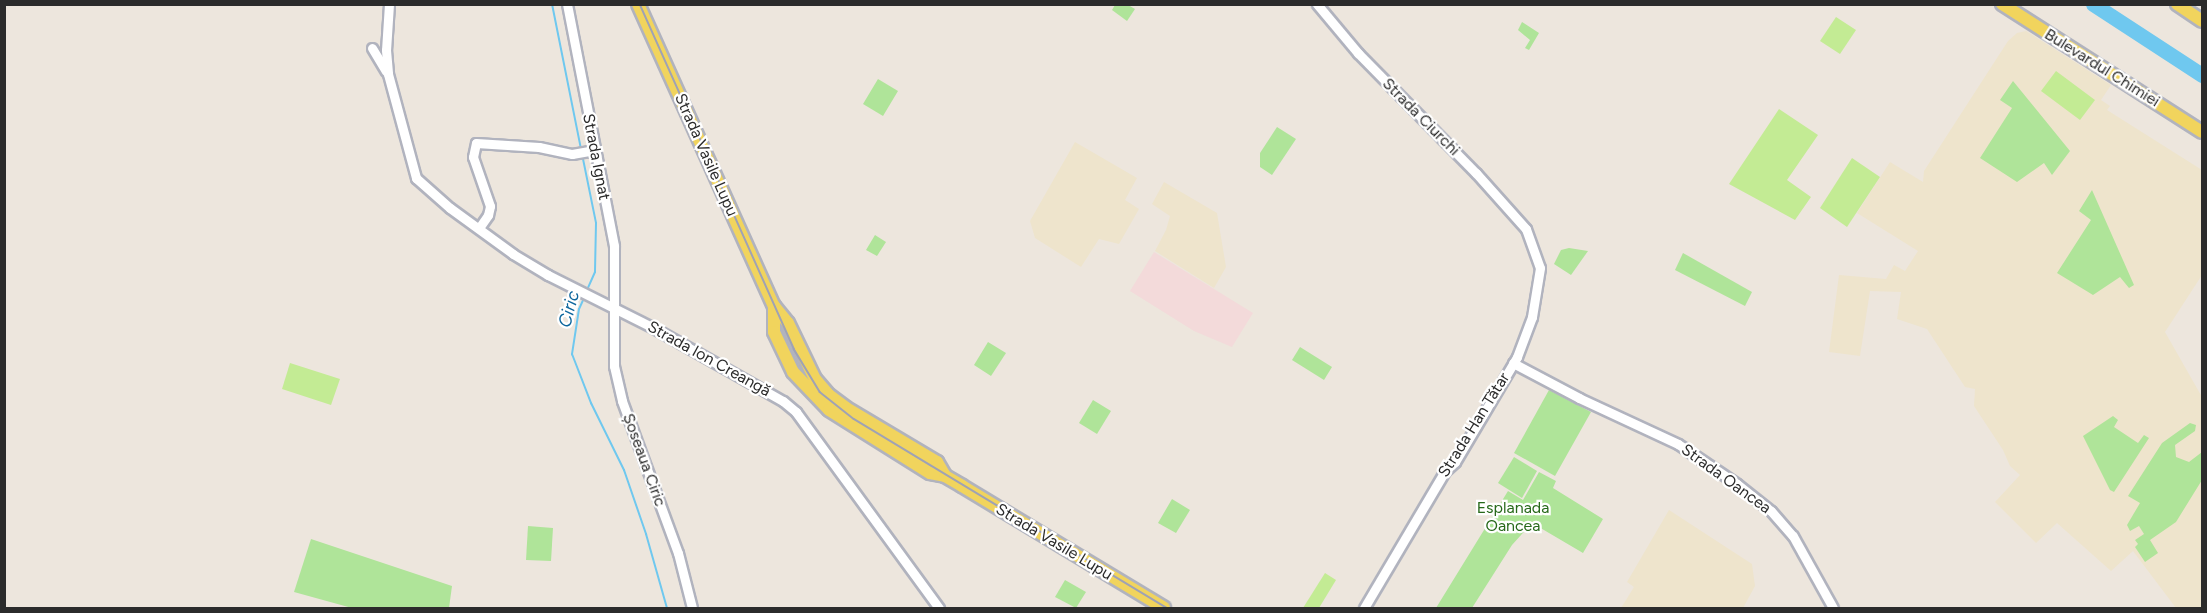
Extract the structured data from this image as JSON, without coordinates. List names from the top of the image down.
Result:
{
  "streets": {
    "main road": ["Bulevardul Chimiei", "Strada Vasile Lupu"],
    "street": [
      "Strada Ciurchi",
      "Strada Ignat",
      "Strada Ion Creangă",
      "Strada Han Tătar",
      "Șoseaua Ciric",
      "Strada Oancea"
    ]
  },
  "crossings": [
    ["Strada Ciurchi", "Strada Han Tătar"],
    ["Strada Ignat", "Strada Ion Creangă"],
    ["Strada Ignat", "Șoseaua Ciric"],
    ["Strada Ion Creangă", "Șoseaua Ciric"],
    ["Strada Han Tătar", "Strada Oancea"]
  ],
  "water": ["Ciric"],
  "parks": ["Esplanada Oancea"]
}
